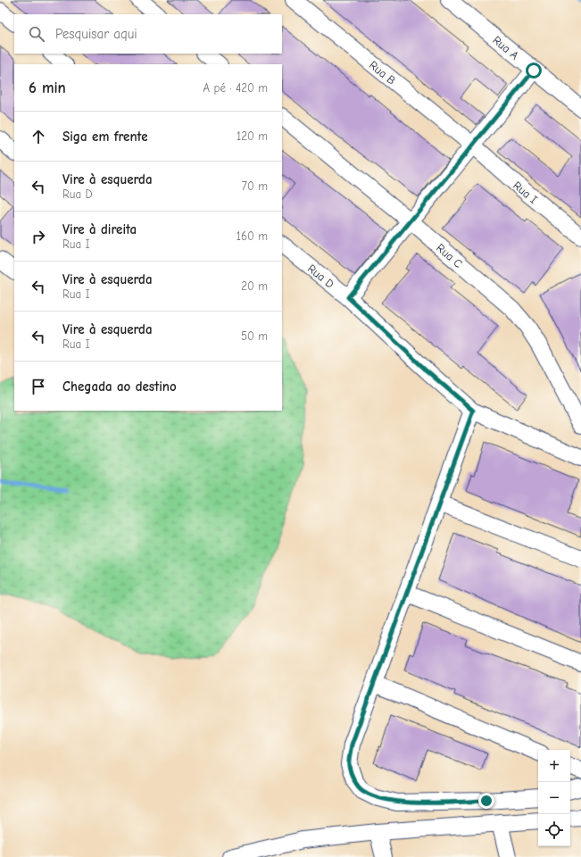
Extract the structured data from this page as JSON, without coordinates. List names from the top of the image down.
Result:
{
  "streets": {
    "street": [
      "Rua A",
      "Rua B",
      "Rua I",
      "Rua C",
      "Rua D"
    ]
  },
  "crossings": [
    ["Rua B", "Rua I"]
  ],
  "page": {
    "search": "Pesquisar aqui",
    "heading": ["6 min", "A pé · 420 m"],
    "list": [
      ["Siga em frente", "120 m"],
      ["Vire à esquerda", "Rua D", "70 m"],
      ["Vire à direita", "Rua I", "160 m"],
      ["Vire à esquerda", "Rua I", "20 m"],
      ["Vire à esquerda", "Rua I", "50 m"],
      "Chegada ao destino"
    ],
    "map_buttons": ["+", "−"]
  }
}
